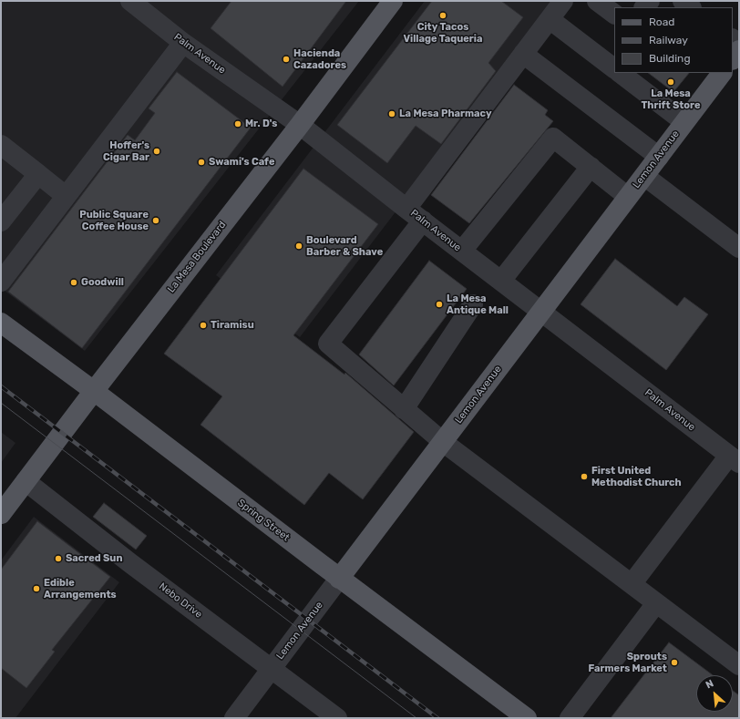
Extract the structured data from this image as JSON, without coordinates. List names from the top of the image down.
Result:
{
  "streets": {
    "main road": ["Lemon Avenue", "La Mesa Boulevard", "Spring Street"],
    "street": ["Palm Avenue", "Nebo Drive"]
  },
  "crossings": [
    ["Palm Avenue", "Lemon Avenue"],
    ["Palm Avenue", "La Mesa Boulevard"],
    ["Lemon Avenue", "Spring Street"],
    ["Lemon Avenue", "Nebo Drive"],
    ["La Mesa Boulevard", "Spring Street"],
    ["La Mesa Boulevard", "Nebo Drive"]
  ],
  "places": [
    "City Tacos Village Taqueria",
    "Hacienda Cazadores",
    "La Mesa Thrift Store",
    "La Mesa Pharmacy",
    "Mr. D's",
    "Hoffer's Cigar Bar",
    "Swami's Cafe",
    "Public Square Coffee House",
    "Boulevard Barber & Shave",
    "Goodwill",
    "La Mesa Antique Mall",
    "Tiramisu",
    "First United Methodist Church",
    "Sacred Sun",
    "Edible Arrangements",
    "Sprouts Farmers Market"
  ],
  "legend": ["Road", "Railway", "Building"],
  "north": "top left"
}
